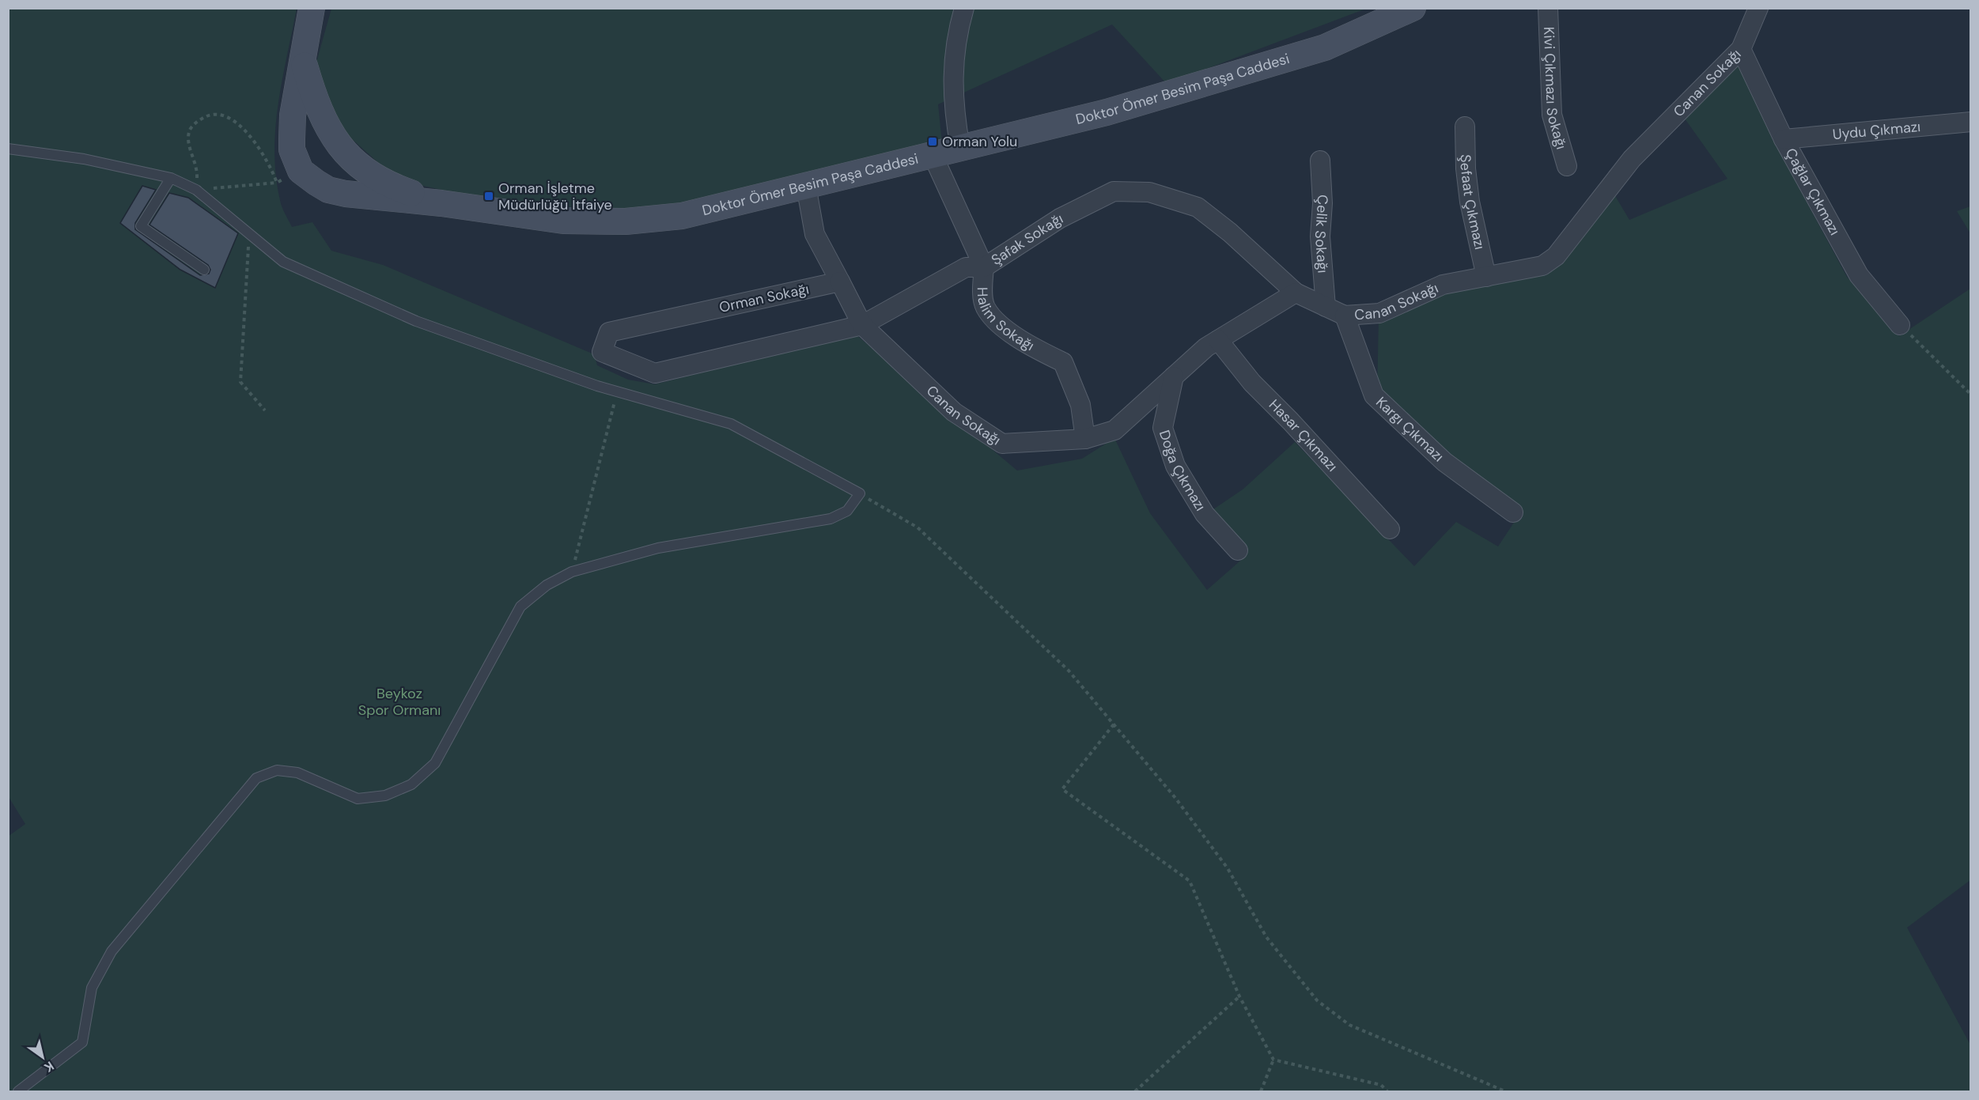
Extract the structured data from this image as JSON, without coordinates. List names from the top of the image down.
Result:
{
  "streets": {
    "street": [
      "Canan Sokağı",
      "Kivi Çıkmazı Sokağı",
      "Doktor Ömer Besim Paşa Caddesi",
      "Uydu Çıkmazı",
      "Çağlar Çıkmazı",
      "Şefaat Çıkmazı",
      "Çelik Sokağı",
      "Şafak Sokağı",
      "Orman Sokağı",
      "Halim Sokağı",
      "Kargı Çıkmazı",
      "Hasar Çıkmazı",
      "Doğa Çıkmazı"
    ]
  },
  "crossings": [
    ["Canan Sokağı", "Çağlar Çıkmazı"],
    ["Canan Sokağı", "Şefaat Çıkmazı"],
    ["Canan Sokağı", "Çelik Sokağı"],
    ["Canan Sokağı", "Şafak Sokağı"],
    ["Canan Sokağı", "Orman Sokağı"],
    ["Canan Sokağı", "Halim Sokağı"],
    ["Canan Sokağı", "Kargı Çıkmazı"],
    ["Canan Sokağı", "Hasar Çıkmazı"],
    ["Canan Sokağı", "Doğa Çıkmazı"],
    ["Doktor Ömer Besim Paşa Caddesi", "Halim Sokağı"],
    ["Uydu Çıkmazı", "Çağlar Çıkmazı"],
    ["Şafak Sokağı", "Orman Sokağı"],
    ["Şafak Sokağı", "Halim Sokağı"]
  ],
  "parks": ["Beykoz Spor Ormanı"],
  "places": {
    "transit": ["Orman Yolu", "Orman İşletme Müdürlüğü İtfaiye"]
  },
  "north": "bottom right"
}
